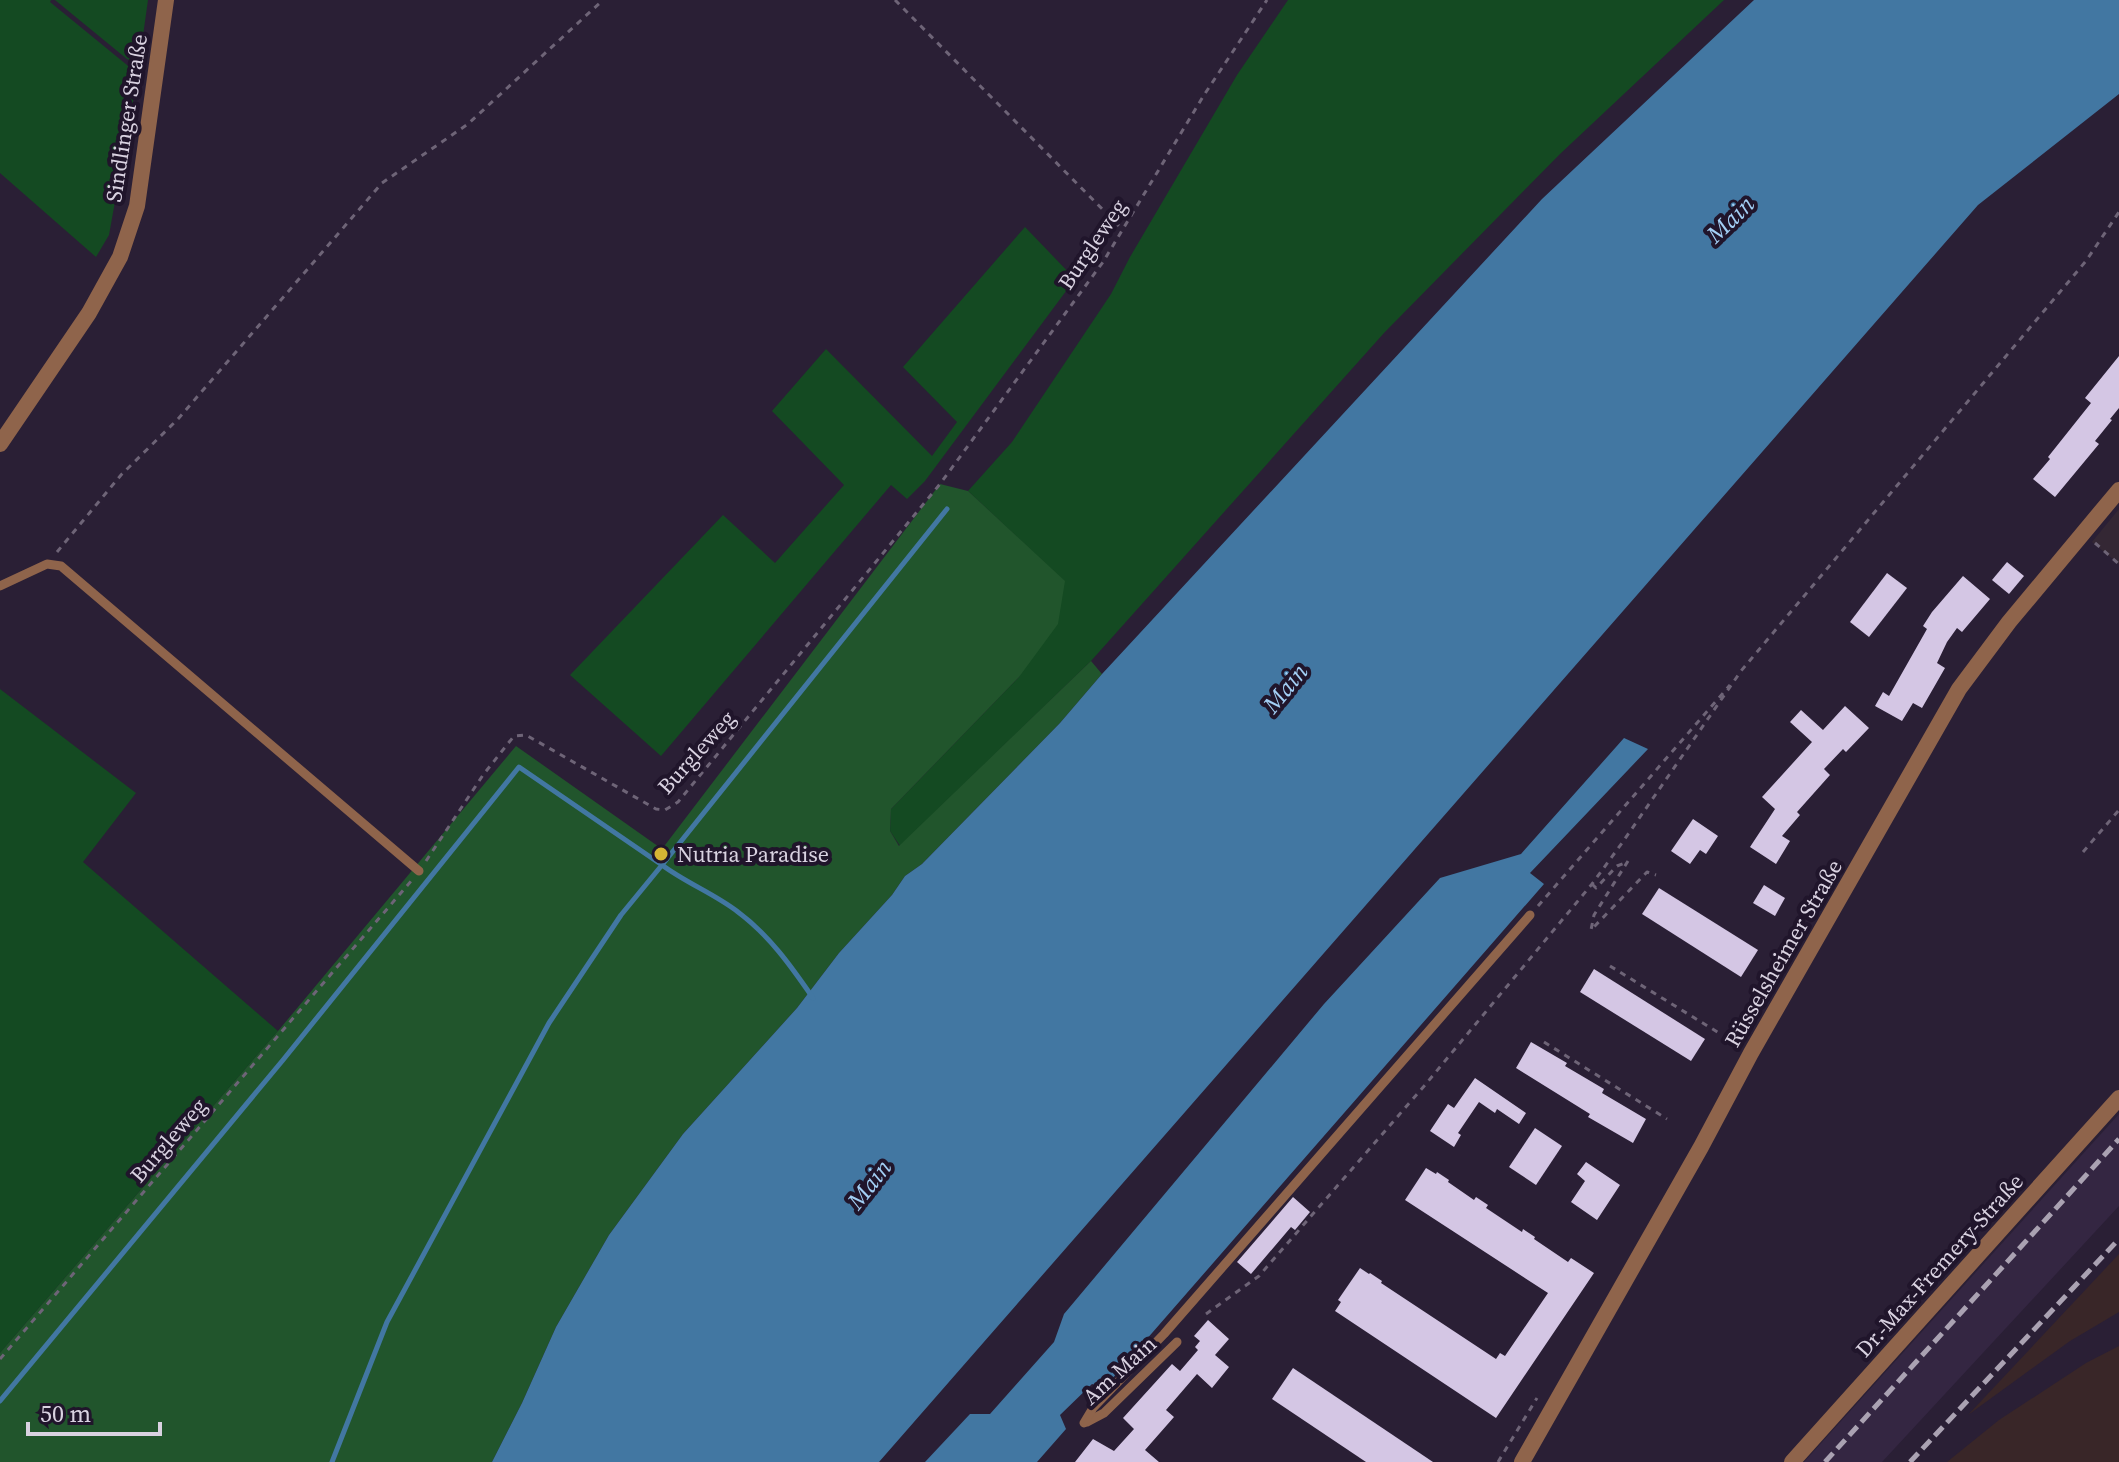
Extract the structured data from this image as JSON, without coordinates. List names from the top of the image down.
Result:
{
  "streets": {
    "street": ["Sindlinger Straße", "Rüsselsheimer Straße", "Dr.-Max-Fremery-Straße"],
    "lane": ["Am Main"],
    "path": ["Burgleweg"]
  },
  "water": ["Main"],
  "places": ["Nutria Paradise"],
  "scale_bar": "50 m"
}
